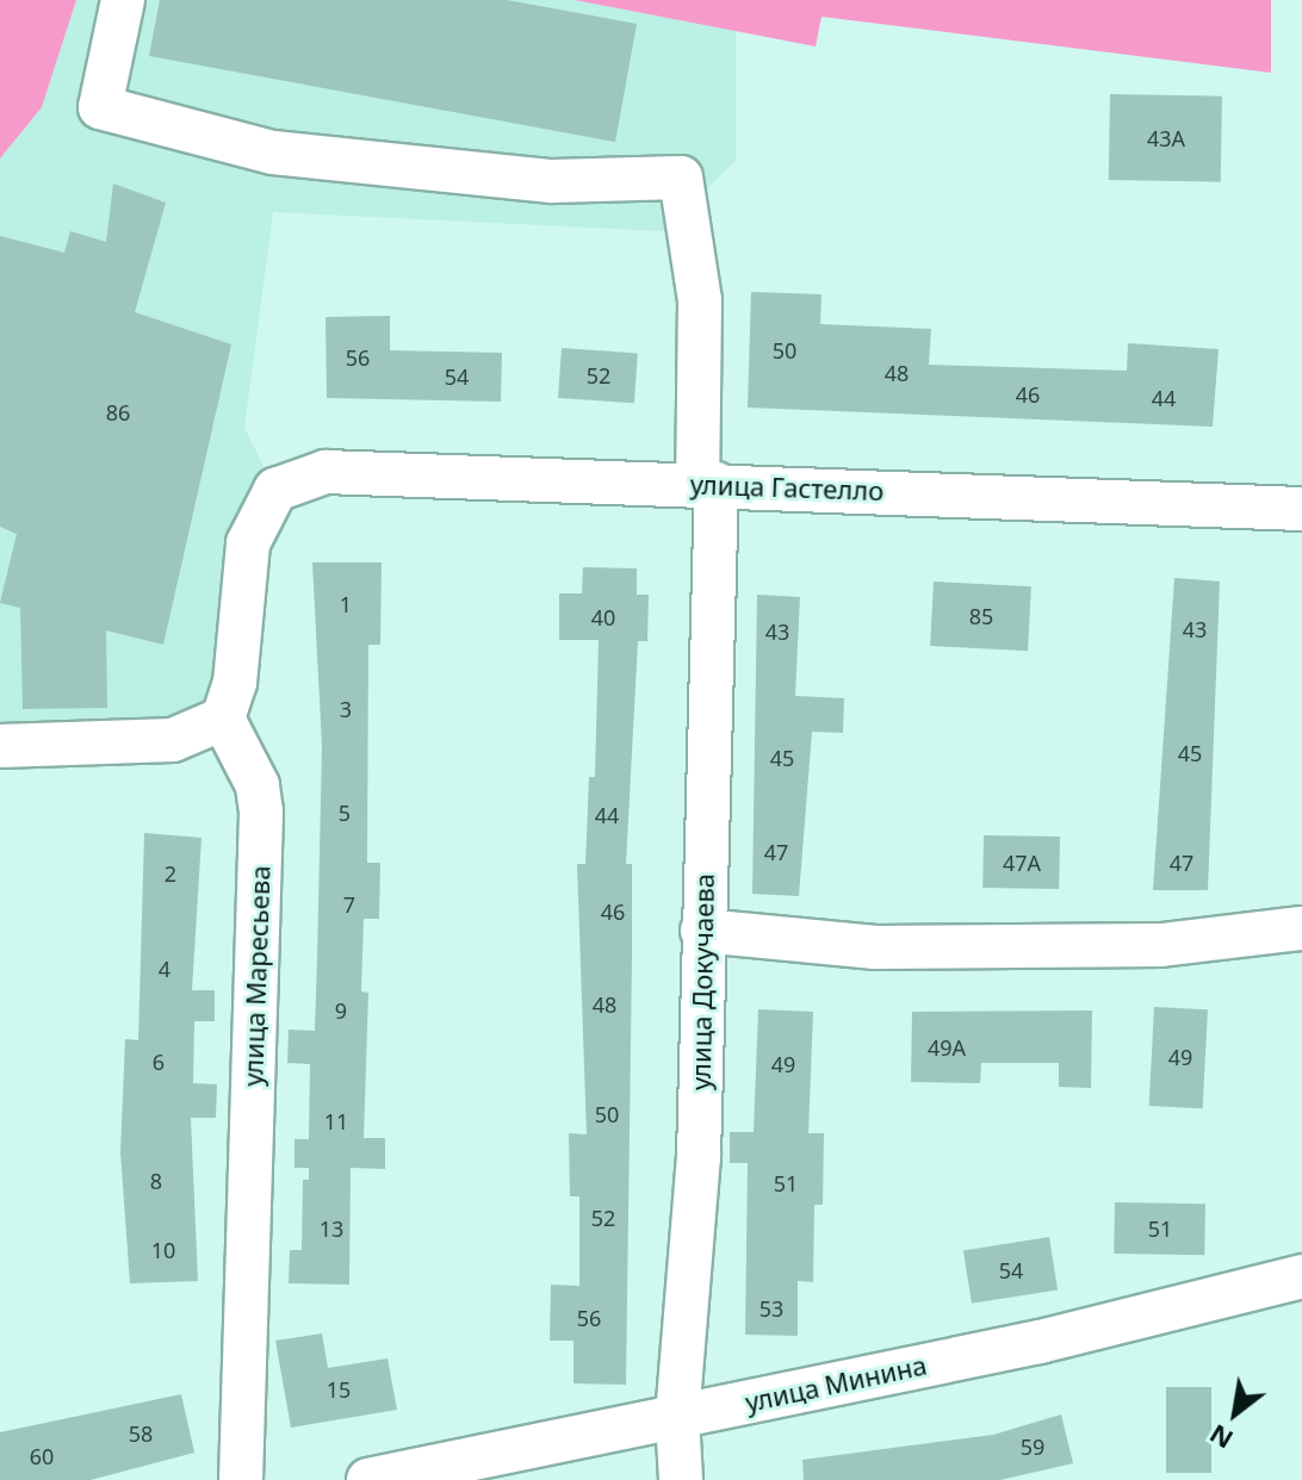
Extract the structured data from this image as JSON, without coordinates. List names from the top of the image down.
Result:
{
  "streets": {
    "street": [
      "улица Гастелло",
      "улица Маресьева",
      "улица Докучаева",
      "улица Минина"
    ]
  },
  "crossings": [
    ["улица Гастелло", "улица Маресьева"],
    ["улица Гастелло", "улица Докучаева"],
    ["улица Докучаева", "улица Минина"]
  ],
  "house_numbers": [
    "43А",
    "50",
    "56",
    "48",
    "52",
    "54",
    "46",
    "44",
    "86",
    "1",
    "85",
    "40",
    "43",
    "43",
    "3",
    "45",
    "45",
    "5",
    "44",
    "47",
    "47А",
    "47",
    "2",
    "7",
    "46",
    "4",
    "48",
    "9",
    "49А",
    "49",
    "6",
    "49",
    "50",
    "11",
    "8",
    "51",
    "52",
    "13",
    "51",
    "10",
    "54",
    "53",
    "56",
    "15",
    "58",
    "59",
    "60"
  ],
  "north": "bottom left"
}
